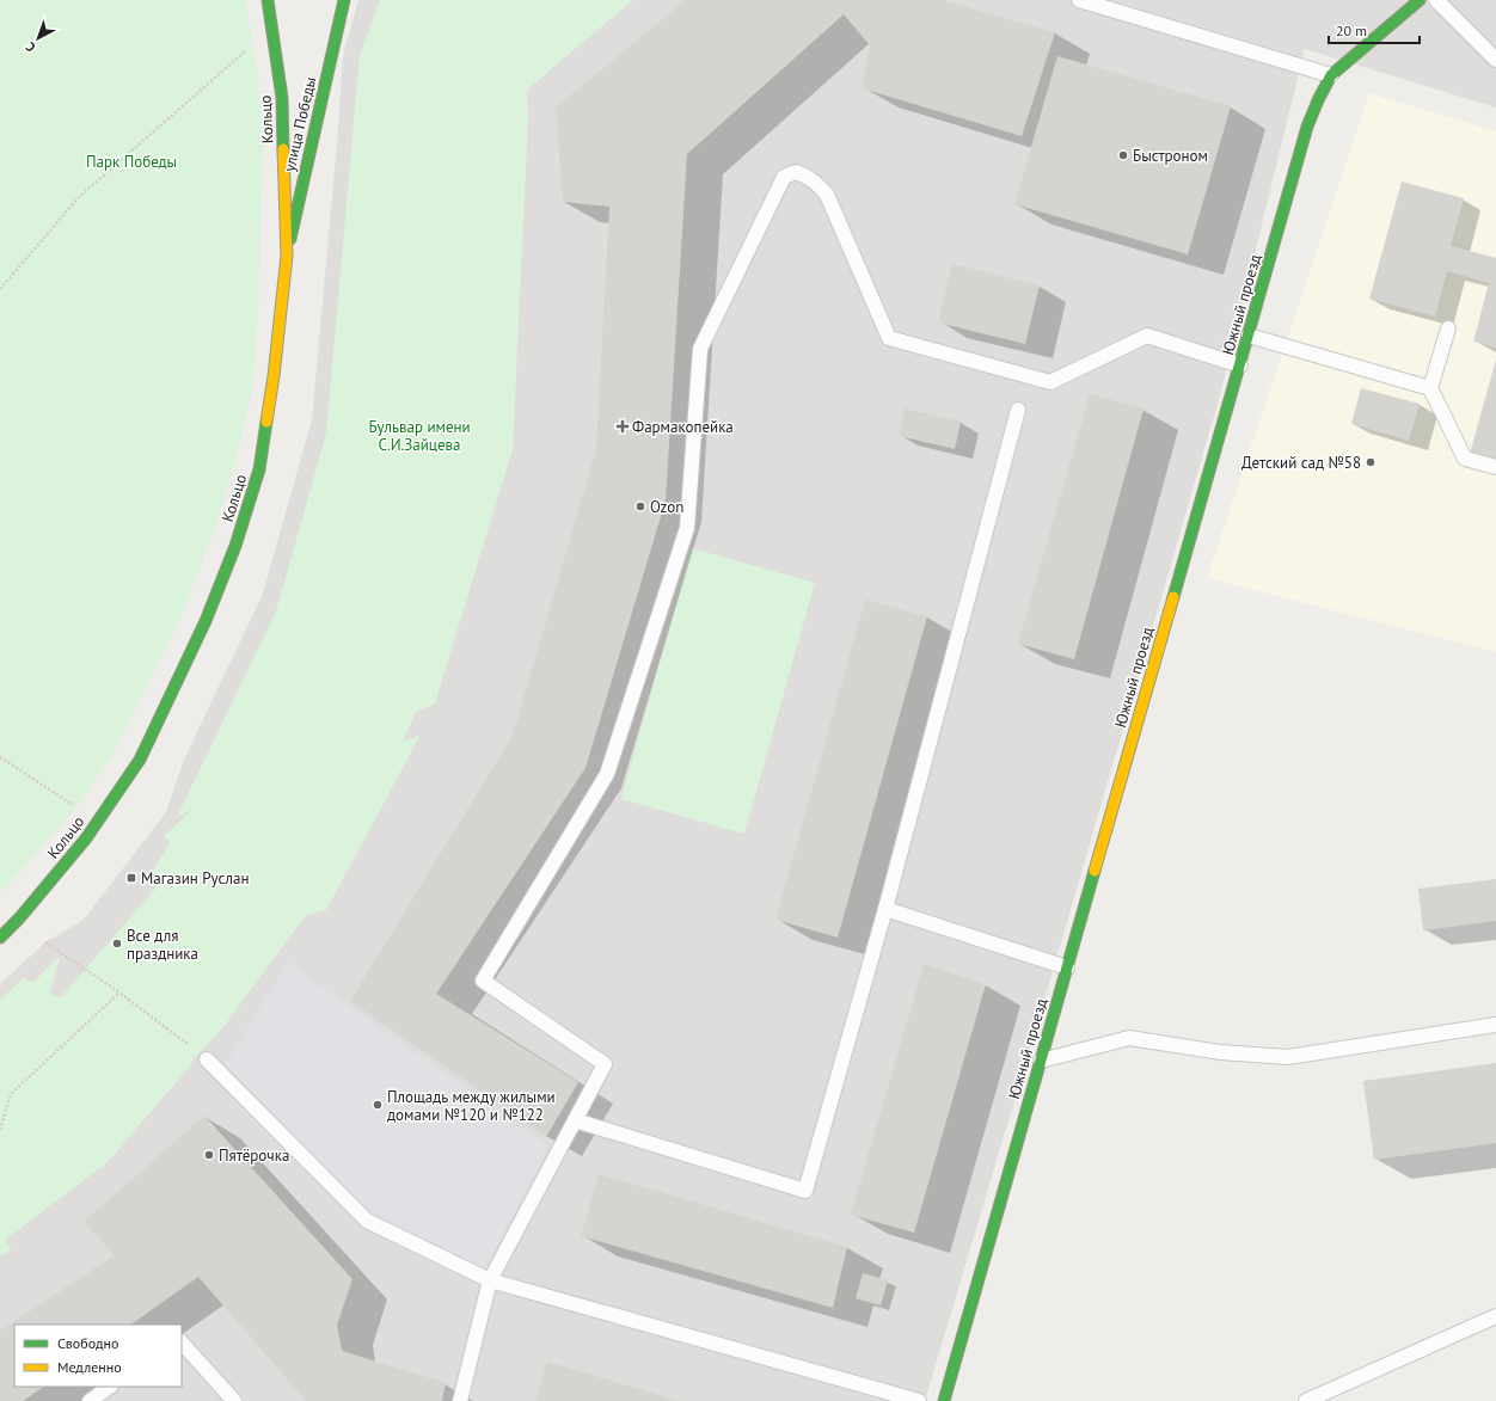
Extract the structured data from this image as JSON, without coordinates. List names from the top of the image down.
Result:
{
  "streets": {
    "street": ["Кольцо", "улица Победы", "Южный проезд"]
  },
  "crossings": [
    ["Кольцо", "улица Победы"]
  ],
  "parks": ["Парк Победы", "Бульвар имени С.И.Зайцева"],
  "places": {
    "other": [
      "Быстроном",
      "Детский сад №58",
      "Ozon",
      "Все для праздника",
      "Площадь между жилыми домами №120 и №122",
      "Пятёрочка"
    ],
    "health": ["Фармакопейка"],
    "transit": ["Магазин Руслан"]
  },
  "legend": ["Свободно", "Медленно"],
  "scale_bar": "20 m",
  "north": "bottom left"
}
